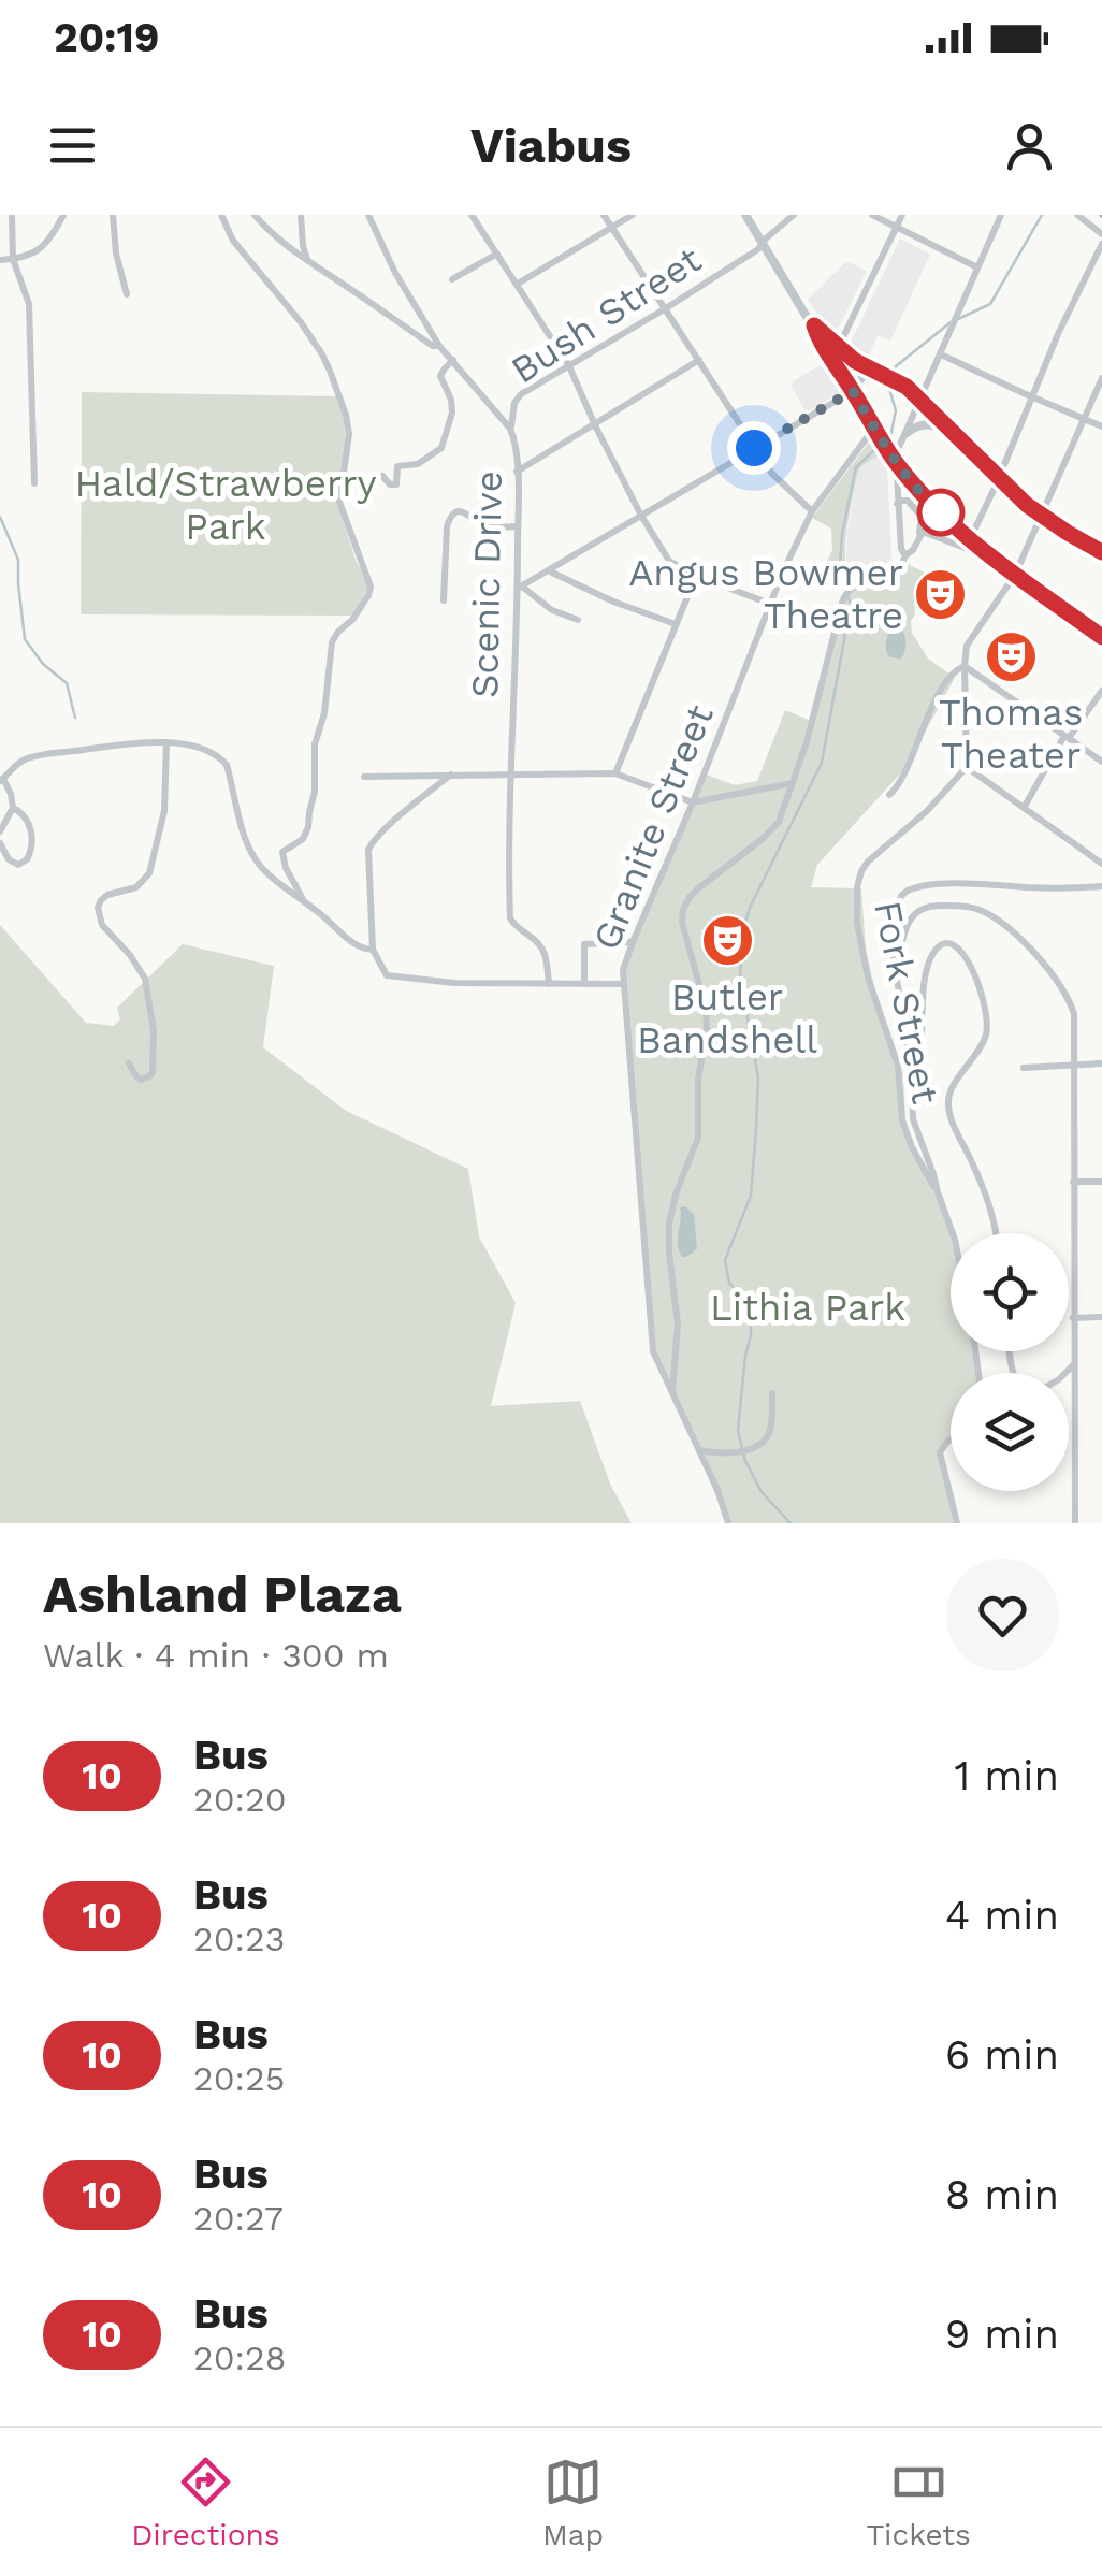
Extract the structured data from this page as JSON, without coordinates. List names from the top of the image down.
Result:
{
  "streets": {
    "street": [
      "Bush Street",
      "Scenic Drive",
      "Granite Street",
      "Fork Street"
    ]
  },
  "crossings": [
    ["Bush Street", "Scenic Drive"]
  ],
  "parks": ["Hald/Strawberry Park", "Lithia Park"],
  "places": {
    "theatre": ["Angus Bowmer Theatre", "Thomas Theater", "Butler Bandshell"]
  },
  "lines": ["bus line 10"],
  "page": {
    "status": "20:19",
    "header": "Viabus",
    "heading": ["Ashland Plaza", "Walk · 4 min · 300 m"],
    "list": [
      {
        "mark": "10",
        "name": "Bus",
        "note": "20:20",
        "value": "1 min"
      },
      {
        "mark": "10",
        "name": "Bus",
        "note": "20:23",
        "value": "4 min"
      },
      {
        "mark": "10",
        "name": "Bus",
        "note": "20:25",
        "value": "6 min"
      },
      {
        "mark": "10",
        "name": "Bus",
        "note": "20:27",
        "value": "8 min"
      },
      {
        "mark": "10",
        "name": "Bus",
        "note": "20:28",
        "value": "9 min"
      }
    ],
    "tabs": ["Directions", "Map", "Tickets"]
  }
}
